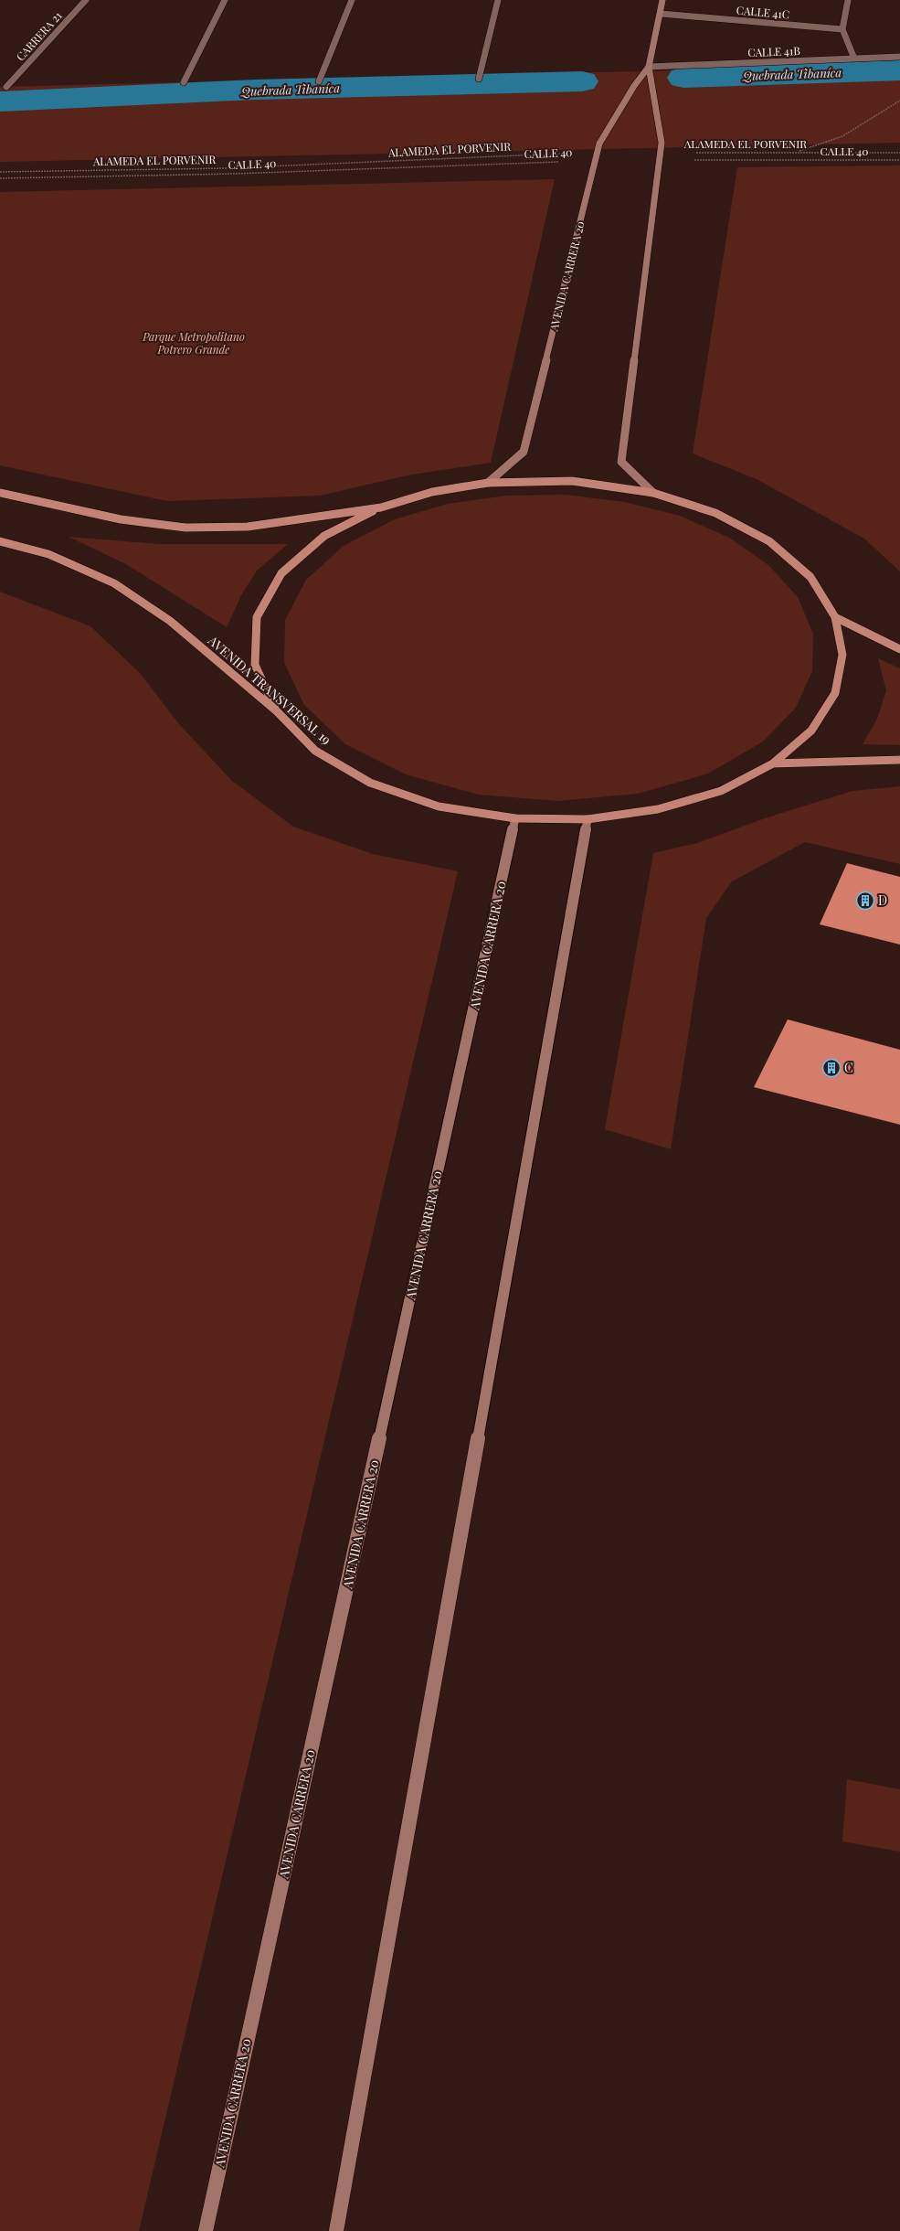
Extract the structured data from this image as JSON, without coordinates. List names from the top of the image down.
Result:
{
  "streets": {
    "main road": ["AVENIDA TRANSVERSAL 19"],
    "street": [
      "CALLE 41C",
      "CARRERA 21",
      "CALLE 41B",
      "AVENIDA CARRERA 20"
    ],
    "path": ["ALAMEDA EL PORVENIR", "CALLE 40"]
  },
  "crossings": [
    ["CALLE 41C", "AVENIDA CARRERA 20"],
    ["CALLE 41B", "AVENIDA CARRERA 20"],
    ["ALAMEDA EL PORVENIR", "CALLE 40"],
    ["ALAMEDA EL PORVENIR", "AVENIDA CARRERA 20"],
    ["CALLE 40", "AVENIDA CARRERA 20"],
    ["AVENIDA CARRERA 20", "AVENIDA TRANSVERSAL 19"]
  ],
  "water": ["Quebrada Tibaníca"],
  "parks": ["Parque Metropolitano Potrero Grande"],
  "places": {
    "building": ["D", "C"]
  }
}
